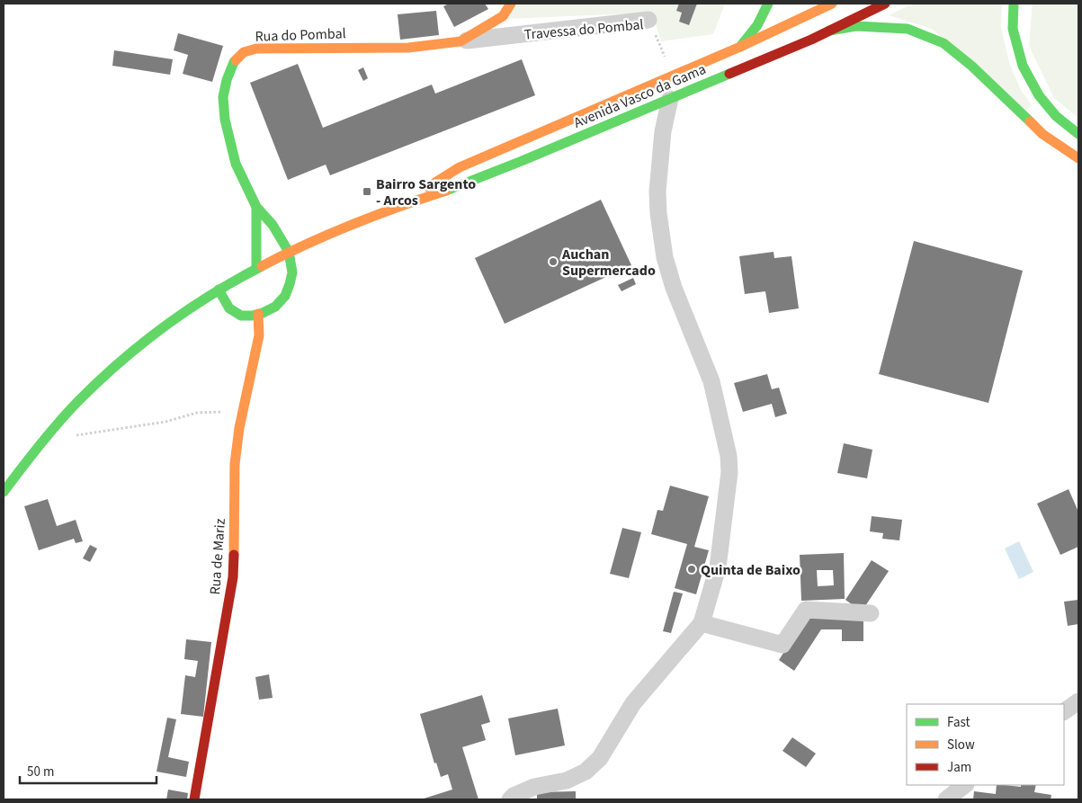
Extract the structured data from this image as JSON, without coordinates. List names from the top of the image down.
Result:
{
  "streets": {
    "main road": ["Rua do Pombal", "Avenida Vasco da Gama", "Rua de Mariz"],
    "street": ["Travessa do Pombal"]
  },
  "crossings": [
    ["Travessa do Pombal", "Rua do Pombal"],
    ["Travessa do Pombal", "Avenida Vasco da Gama"],
    ["Rua do Pombal", "Avenida Vasco da Gama"]
  ],
  "places": {
    "transit": ["Bairro Sargento - Arcos"],
    "other": ["Auchan Supermercado", "Quinta de Baixo"]
  },
  "legend": ["Fast", "Slow", "Jam"],
  "scale_bar": "50 m"
}
